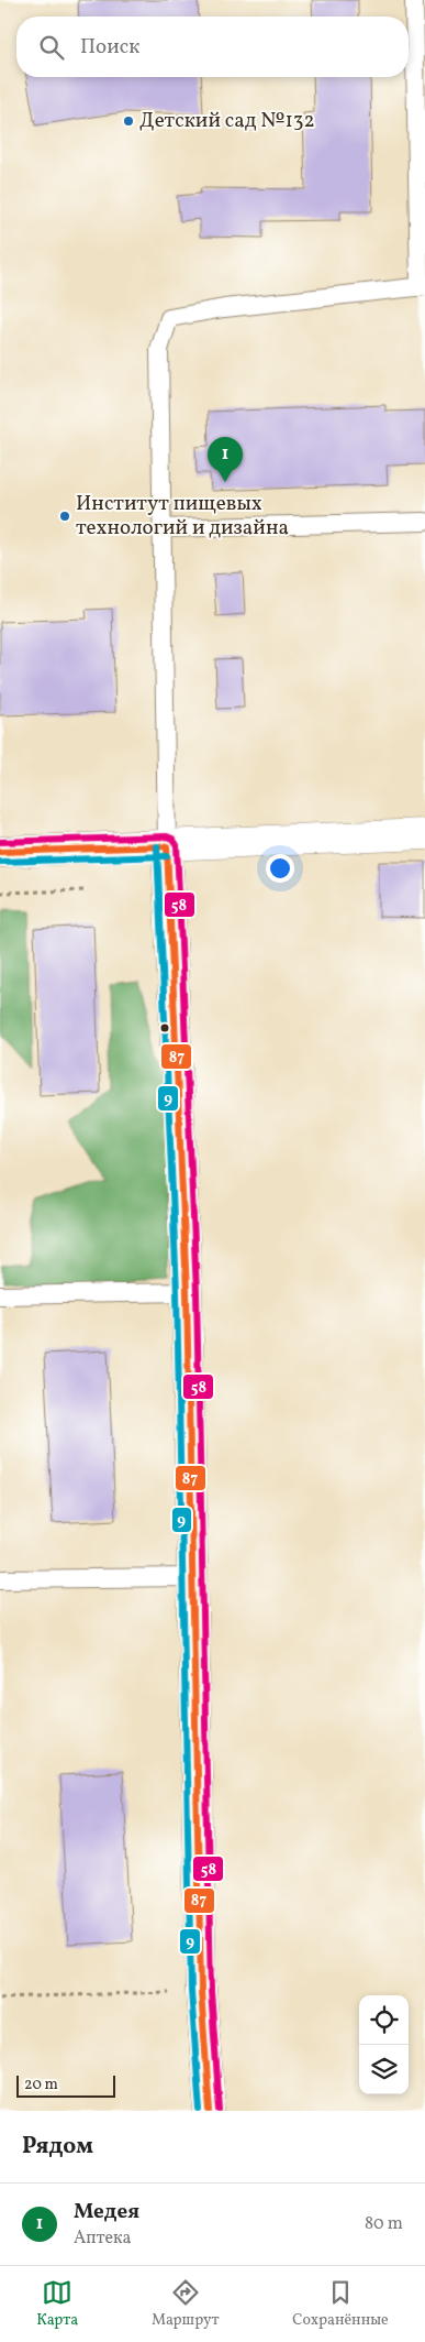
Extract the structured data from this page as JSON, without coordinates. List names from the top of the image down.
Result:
{
  "places": ["Детский сад №132", "Институт пищевых технологий и дизайна"],
  "lines": ["transit line 58", "transit line 87", "transit line 9"],
  "scale_bar": "20 m",
  "page": {
    "search": "Поиск",
    "pins": "1",
    "scale": "20 m",
    "heading": "Рядом",
    "list": [
      {
        "mark": "1",
        "name": "Медея",
        "note": "Аптека",
        "value": "80 m"
      }
    ],
    "nav": ["Карта", "Маршрут", "Сохранённые"]
  }
}
